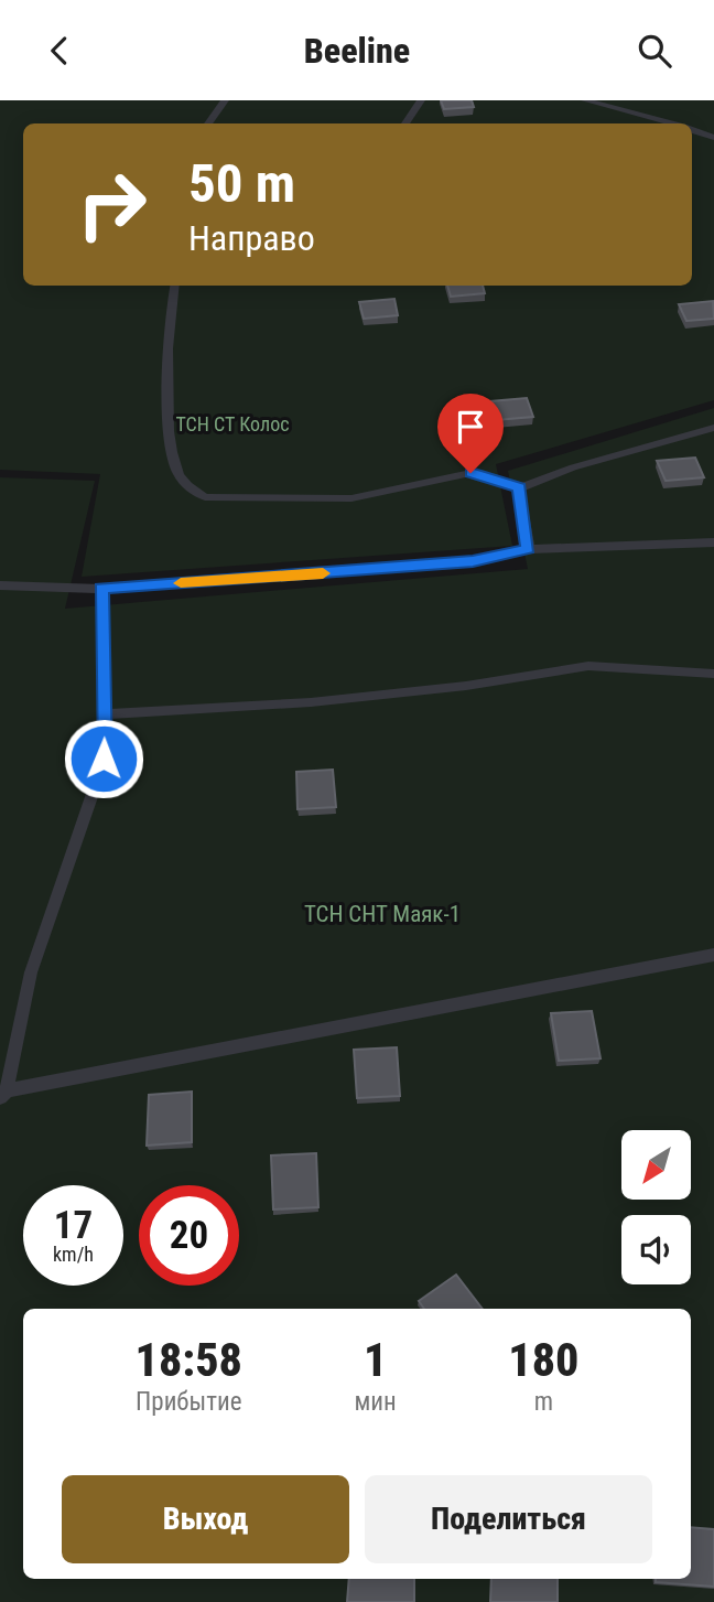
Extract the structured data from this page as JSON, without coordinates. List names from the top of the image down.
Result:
{
  "parks": ["ТСН СТ Колос", "ТСН СНТ Маяк-1"],
  "north": "bottom left",
  "page": {
    "header": "Beeline",
    "turn": ["50 m", "Направо"],
    "speed": "17 km/h",
    "limit": "20",
    "eta": [
      "18:58",
      "Прибытие",
      "1",
      "мин",
      "180",
      "m"
    ],
    "buttons": ["Выход", "Поделиться"]
  }
}
